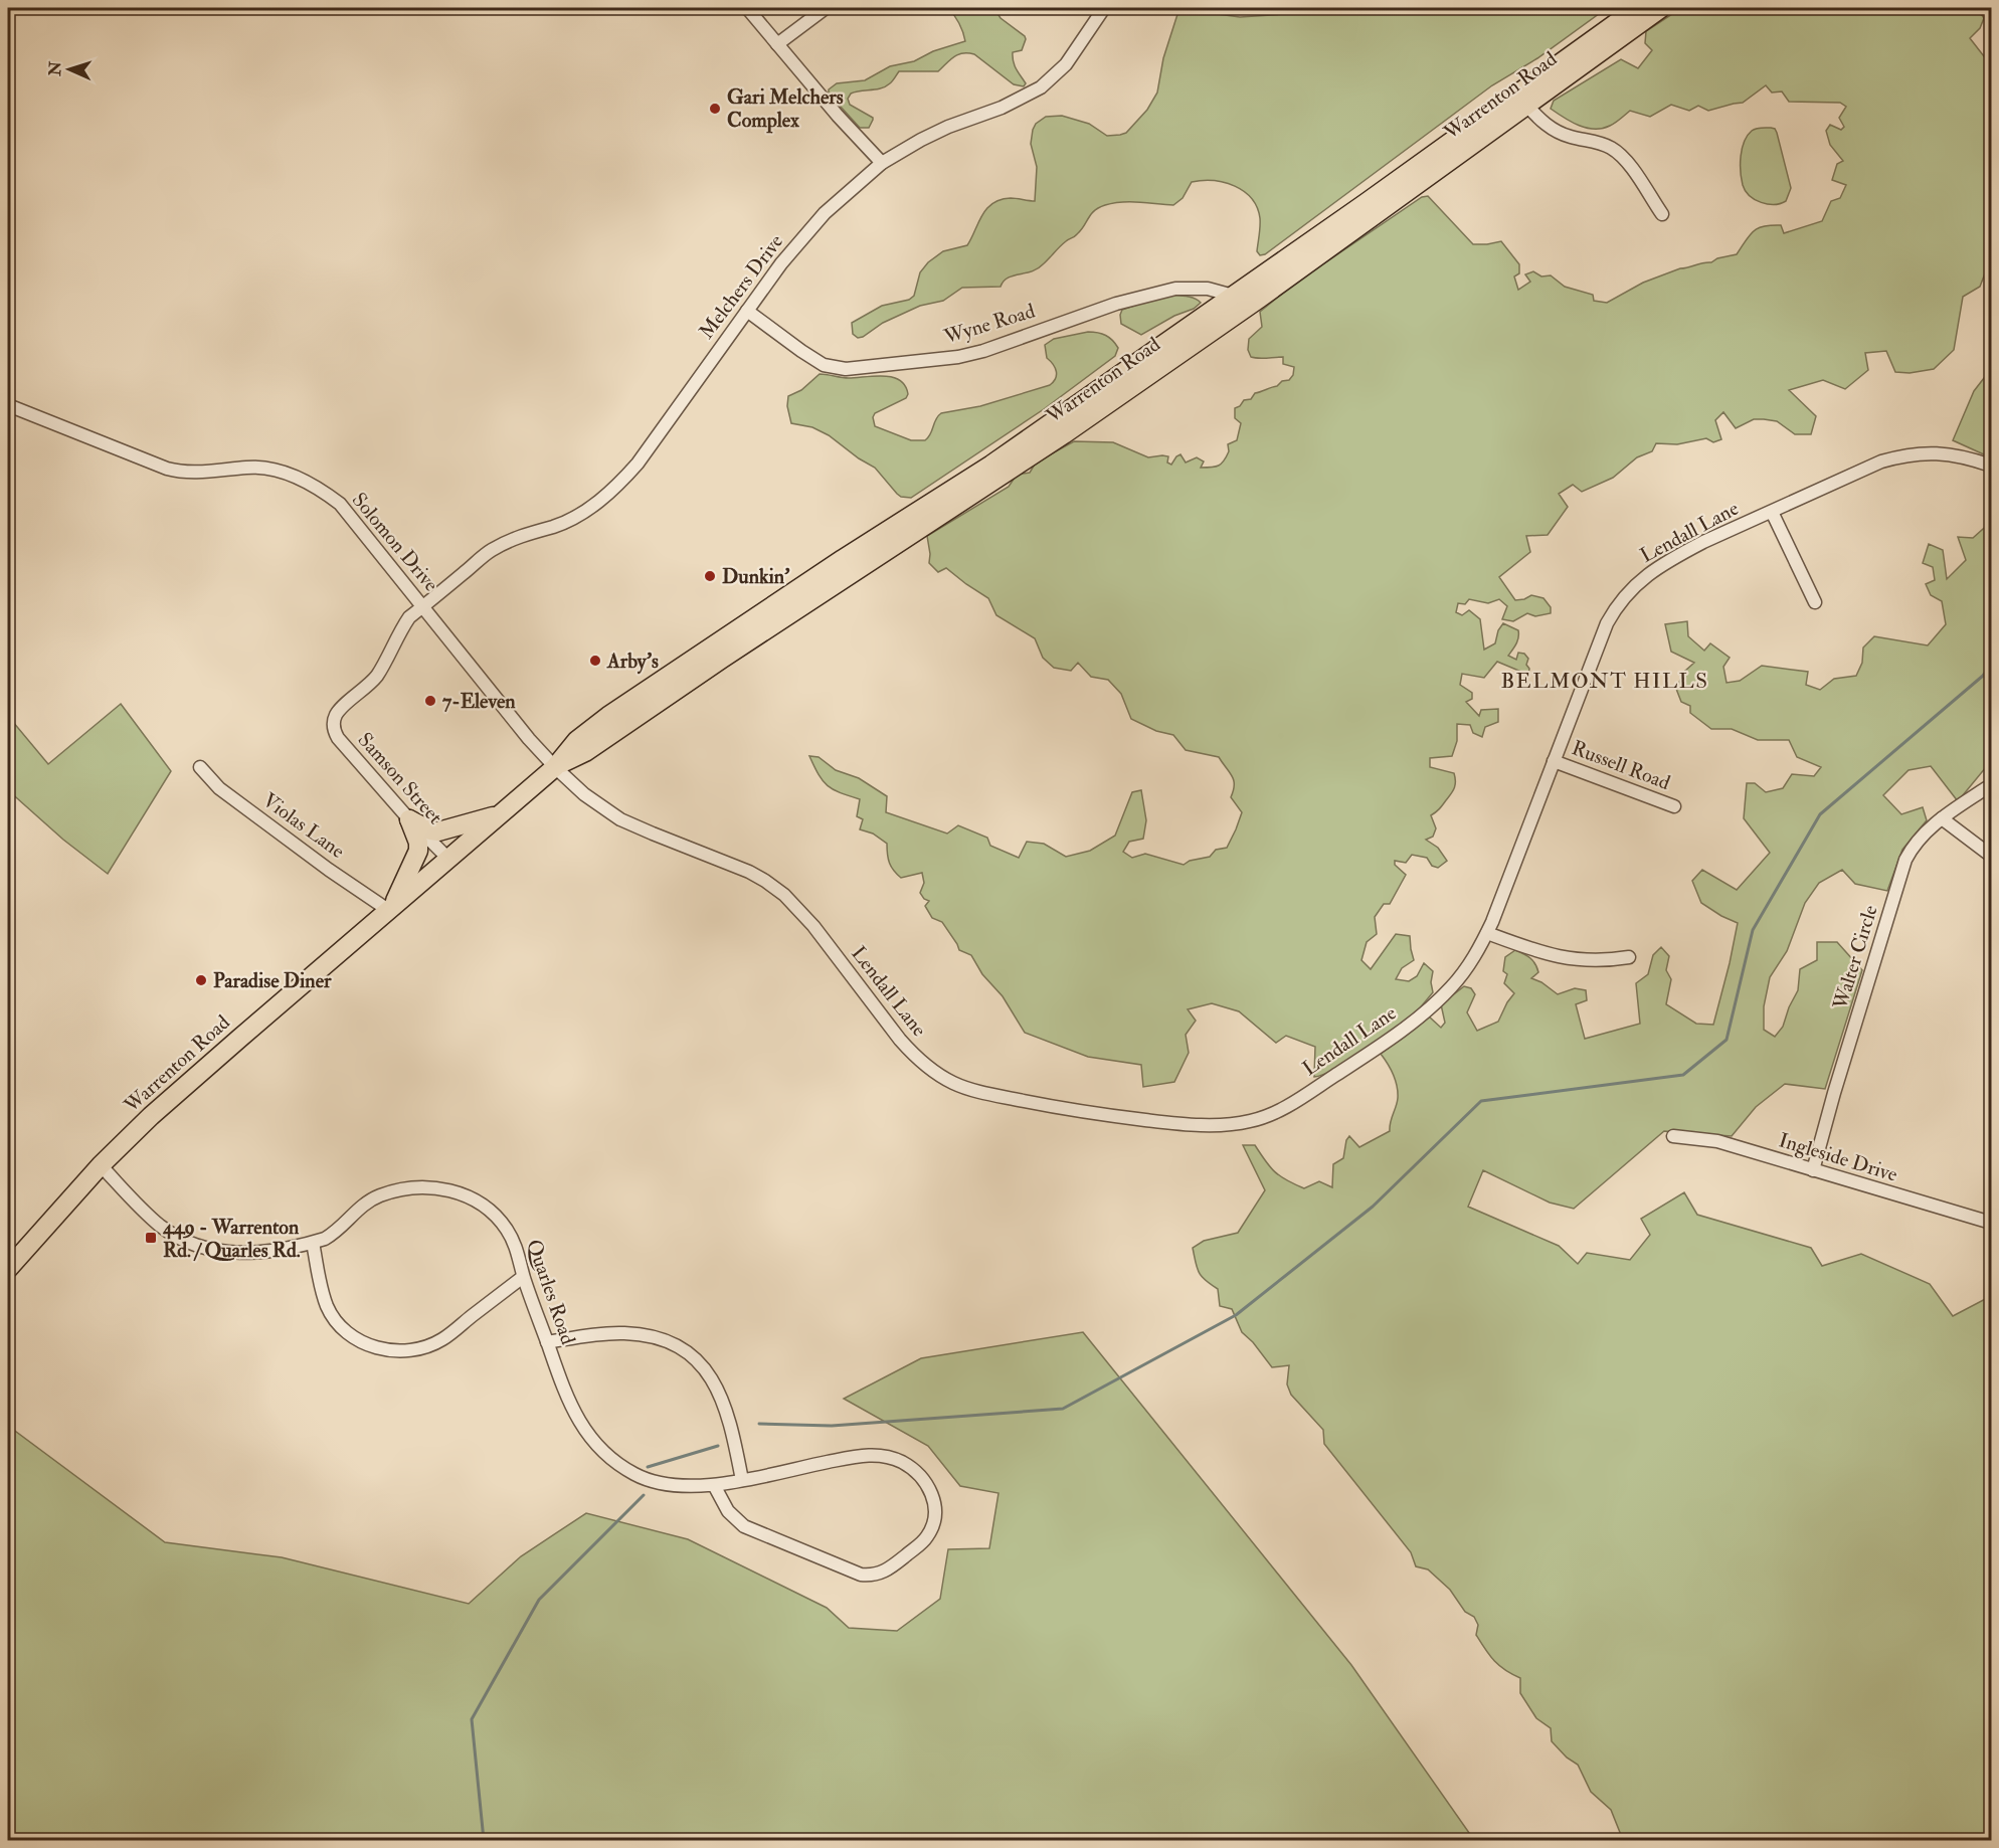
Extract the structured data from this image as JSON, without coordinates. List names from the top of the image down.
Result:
{
  "streets": {
    "main road": ["Warrenton Road"],
    "street": [
      "Melchers Drive",
      "Wyne Road",
      "Lendall Lane",
      "Solomon Drive",
      "Russell Road",
      "Samson Street",
      "Violas Lane",
      "Walter Circle",
      "Ingleside Drive",
      "Quarles Road"
    ]
  },
  "crossings": [
    ["Warrenton Road", "Wyne Road"],
    ["Warrenton Road", "Lendall Lane"],
    ["Warrenton Road", "Solomon Drive"],
    ["Warrenton Road", "Samson Street"],
    ["Warrenton Road", "Violas Lane"],
    ["Warrenton Road", "Quarles Road"],
    ["Melchers Drive", "Wyne Road"],
    ["Melchers Drive", "Solomon Drive"],
    ["Melchers Drive", "Samson Street"],
    ["Lendall Lane", "Solomon Drive"],
    ["Lendall Lane", "Russell Road"],
    ["Solomon Drive", "Samson Street"],
    ["Walter Circle", "Ingleside Drive"]
  ],
  "districts": ["BELMONT HILLS"],
  "places": {
    "other": [
      "Gari Melchers Complex",
      "Dunkin'",
      "Arby's",
      "7-Eleven",
      "Paradise Diner"
    ],
    "transit": ["449 - Warrenton Rd. / Quarles Rd."]
  },
  "north": "left"
}
